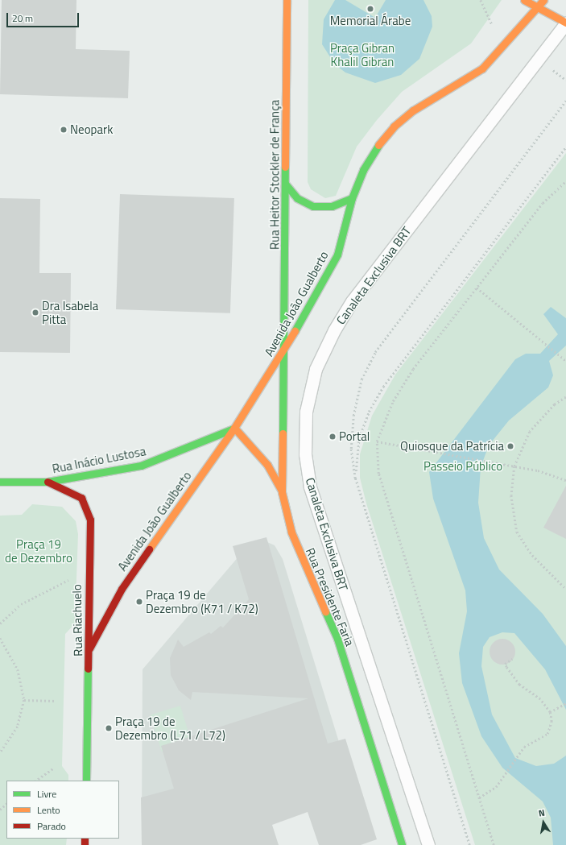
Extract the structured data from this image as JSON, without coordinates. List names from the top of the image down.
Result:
{
  "streets": {
    "street": [
      "Rua Heitor Stockler de França",
      "Avenida João Gualberto",
      "Rua Inácio Lustosa",
      "Rua Presidente Faria",
      "Rua Riachuelo"
    ],
    "lane": ["Canaleta Exclusiva BRT"]
  },
  "crossings": [
    ["Rua Heitor Stockler de França", "Avenida João Gualberto"],
    ["Rua Heitor Stockler de França", "Rua Presidente Faria"],
    ["Avenida João Gualberto", "Rua Inácio Lustosa"],
    ["Avenida João Gualberto", "Rua Presidente Faria"],
    ["Avenida João Gualberto", "Rua Riachuelo"],
    ["Rua Inácio Lustosa", "Rua Riachuelo"]
  ],
  "parks": ["Praça Gibran Khalil Gibran", "Passeio Público", "Praça 19 de Dezembro"],
  "places": [
    "Memorial Árabe",
    "Neopark",
    "Dra Isabela Pitta",
    "Portal",
    "Quiosque da Patrícia",
    "Praça 19 de Dezembro (K71 / K72)",
    "Praça 19 de Dezembro (L71 / L72)"
  ],
  "legend": ["Livre", "Lento", "Parado"],
  "scale_bar": "20 m",
  "north": "top"
}
